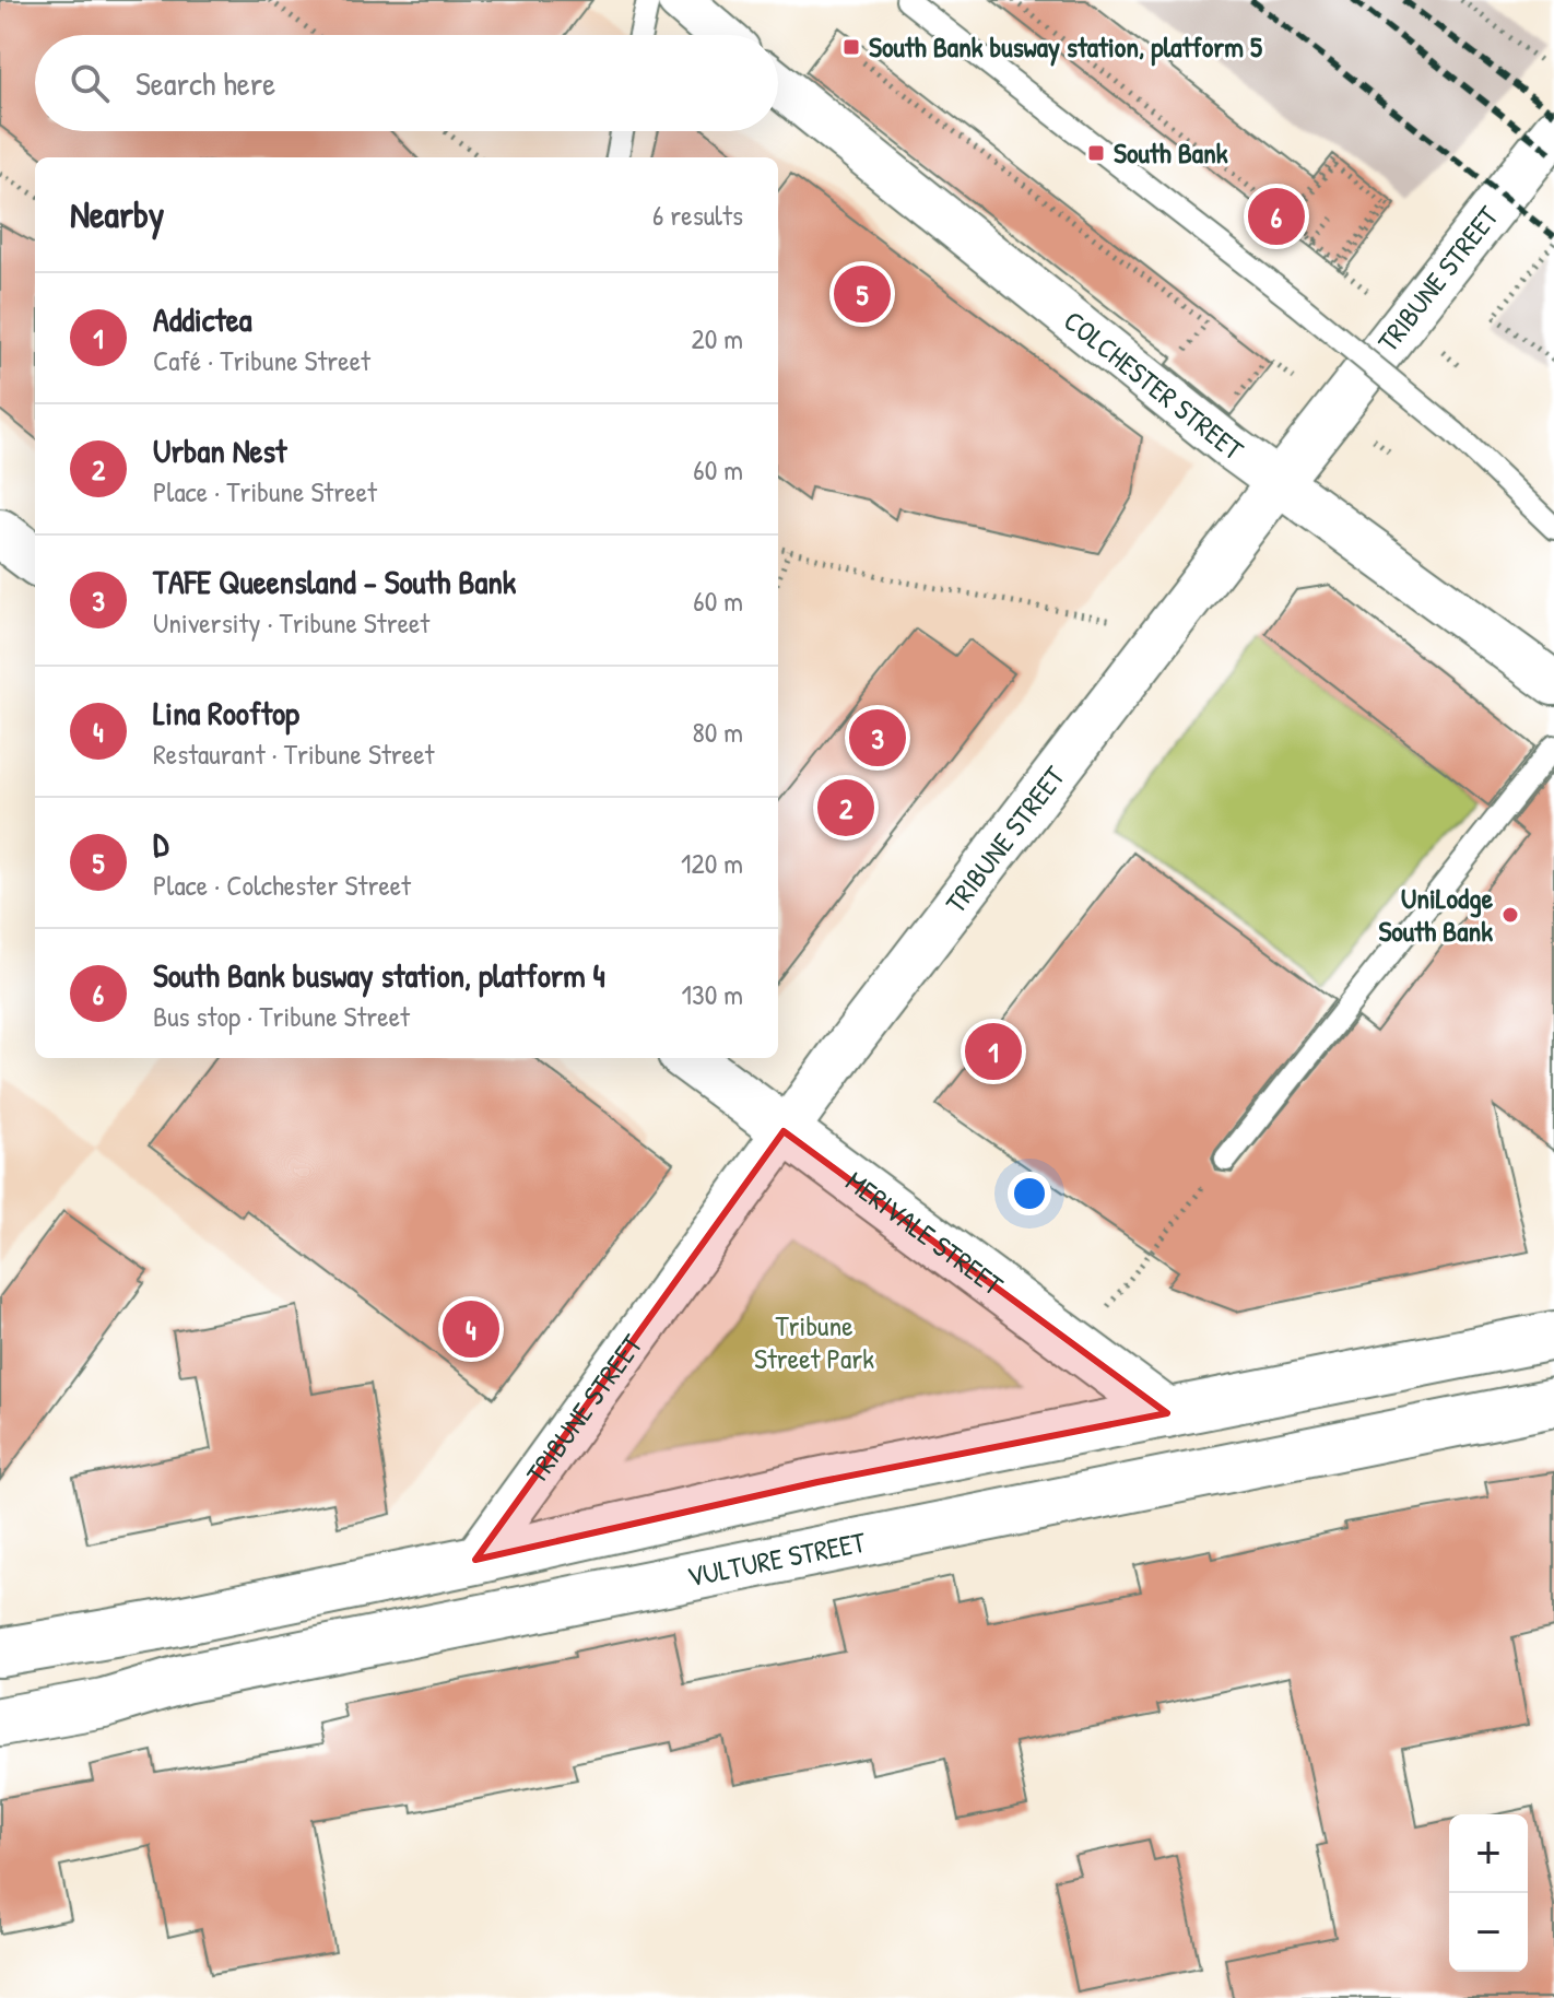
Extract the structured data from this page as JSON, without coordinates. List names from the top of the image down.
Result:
{
  "streets": {
    "main road": ["MERIVALE STREET", "VULTURE STREET"],
    "street": ["TRIBUNE STREET", "COLCHESTER STREET"]
  },
  "crossings": [
    ["TRIBUNE STREET", "COLCHESTER STREET"],
    ["TRIBUNE STREET", "MERIVALE STREET"]
  ],
  "parks": ["Tribune Street Park"],
  "places": {
    "transit": ["South Bank busway station, platform 5", "South Bank"],
    "other": ["UniLodge South Bank"]
  },
  "page": {
    "search": "Search here",
    "heading": ["Nearby", "6 results"],
    "pins": [
      "6",
      "5",
      "3",
      "2",
      "1",
      "4"
    ],
    "list": [
      {
        "mark": "1",
        "name": "Addictea",
        "note": "Café · Tribune Street",
        "value": "20 m"
      },
      {
        "mark": "2",
        "name": "Urban Nest",
        "note": "Place · Tribune Street",
        "value": "60 m"
      },
      {
        "mark": "3",
        "name": "TAFE Queensland - South Bank",
        "note": "University · Tribune Street",
        "value": "60 m"
      },
      {
        "mark": "4",
        "name": "Lina Rooftop",
        "note": "Restaurant · Tribune Street",
        "value": "80 m"
      },
      {
        "mark": "5",
        "name": "D",
        "note": "Place · Colchester Street",
        "value": "120 m"
      },
      {
        "mark": "6",
        "name": "South Bank busway station, platform 4",
        "note": "Bus stop · Tribune Street",
        "value": "130 m"
      }
    ],
    "map_buttons": ["+", "−"]
  }
}
